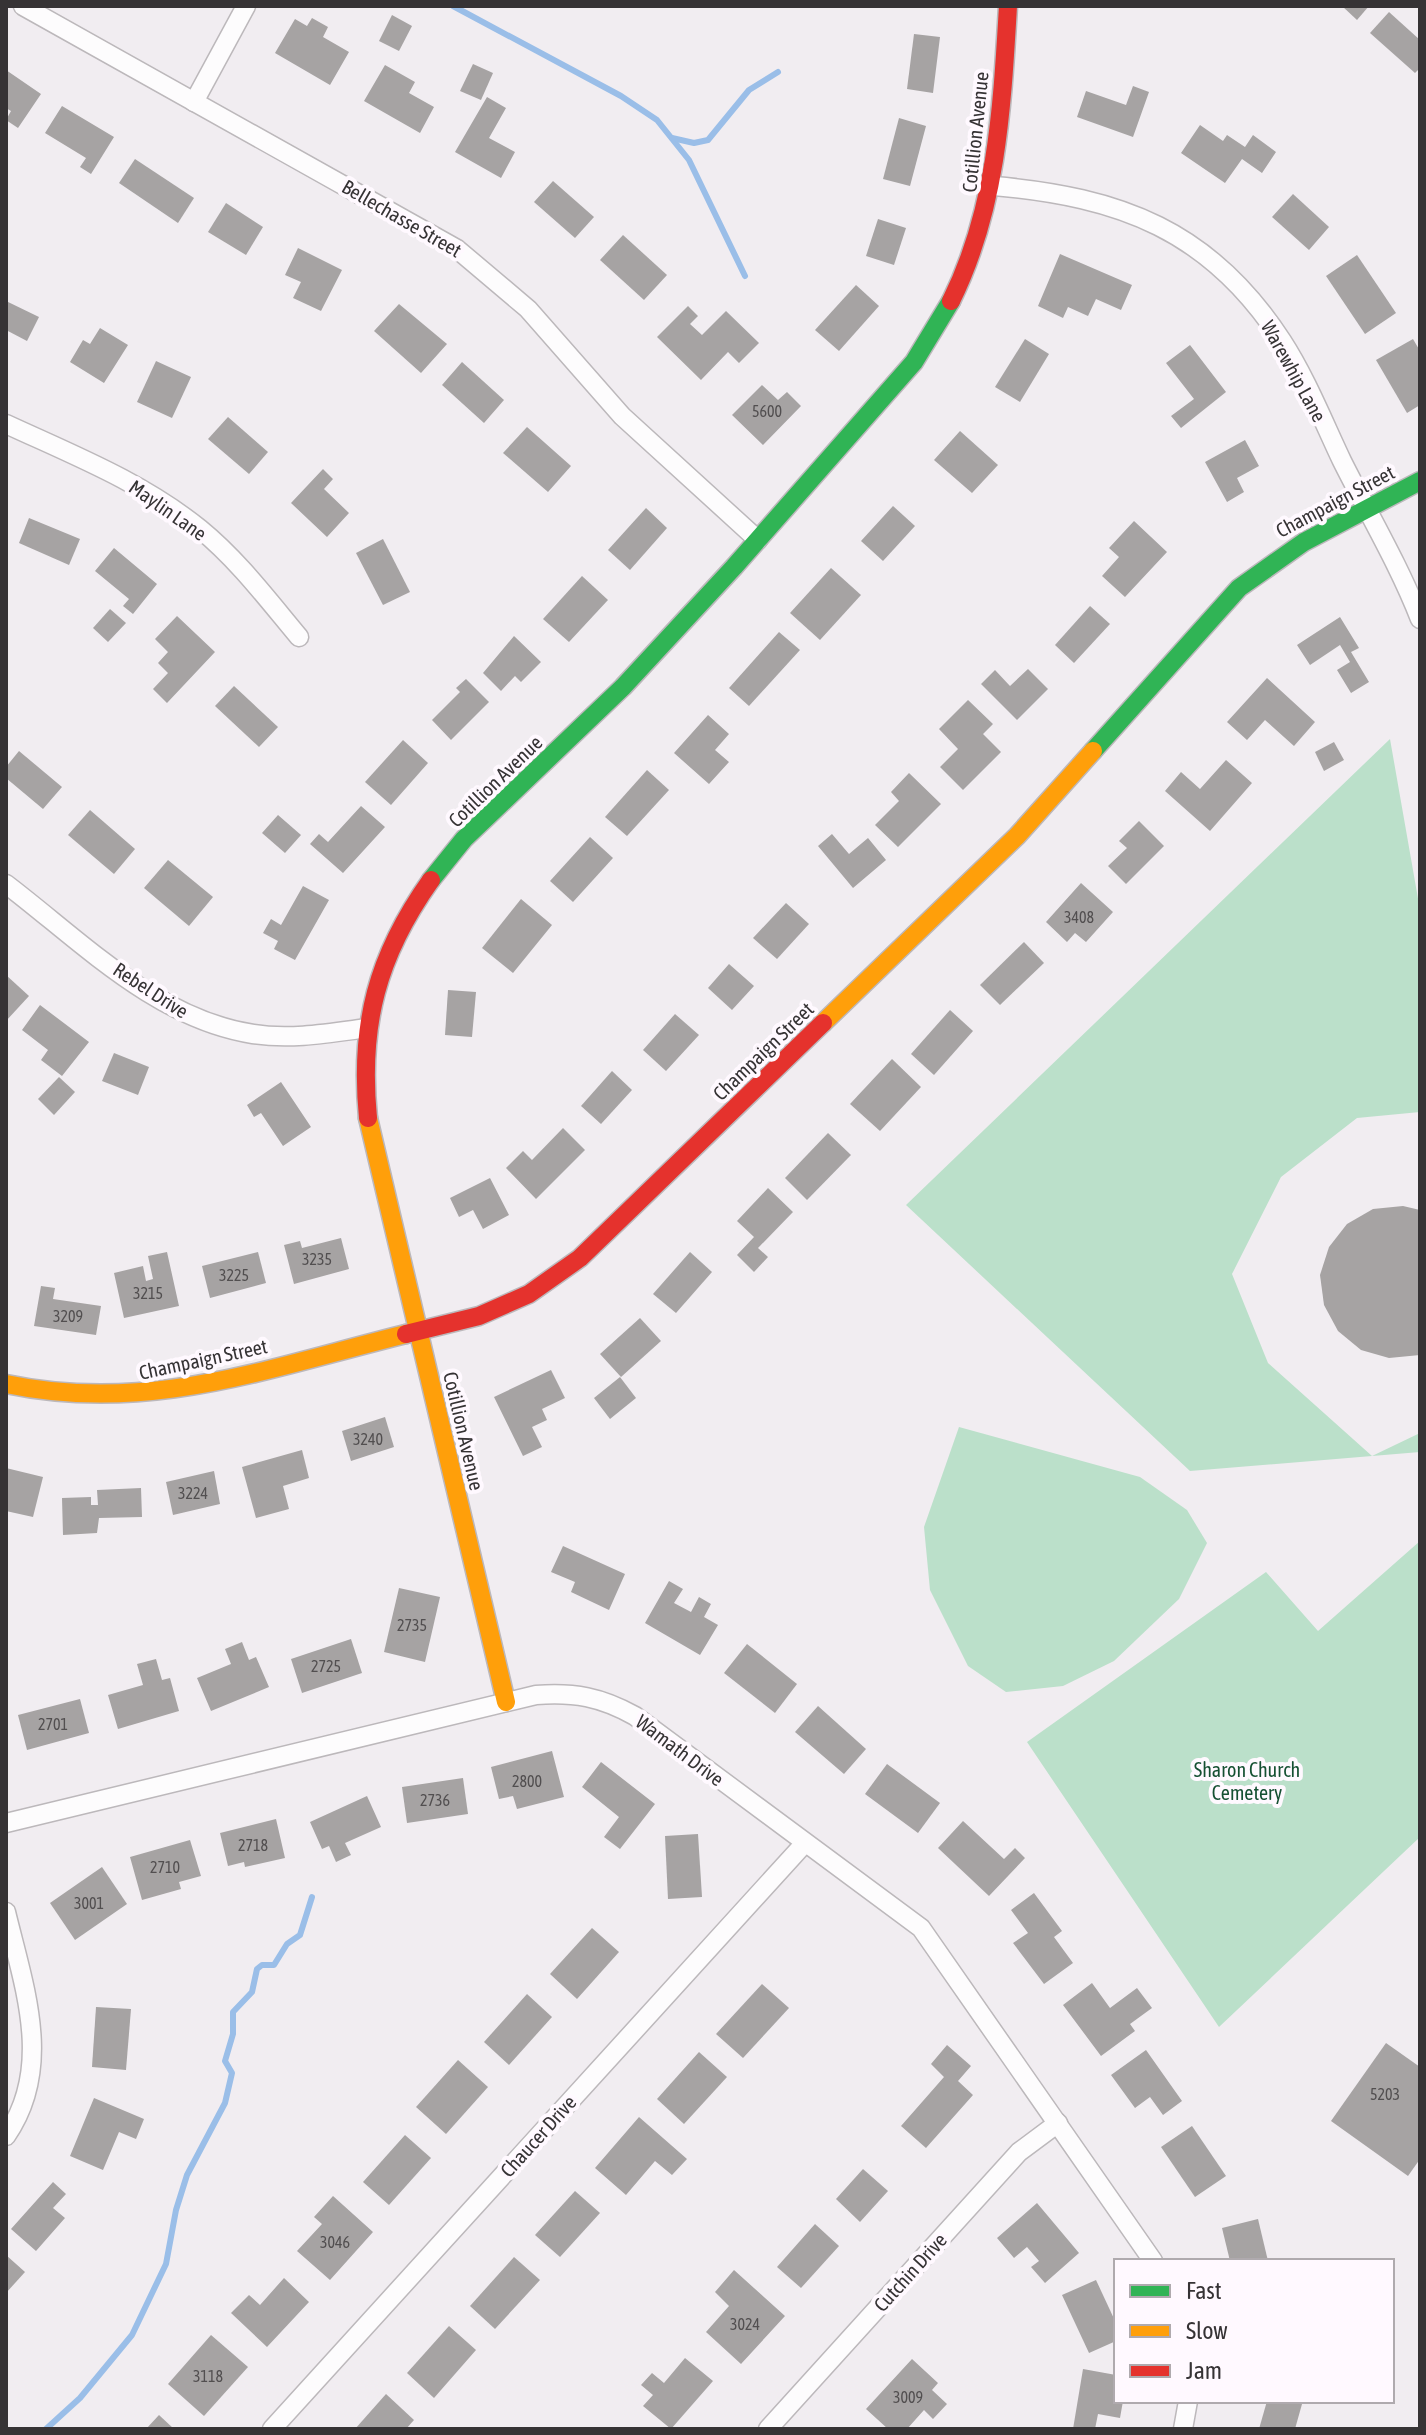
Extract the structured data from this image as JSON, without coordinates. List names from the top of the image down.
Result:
{
  "streets": {
    "street": [
      "Cotillion Avenue",
      "Bellechasse Street",
      "Warewhip Lane",
      "Champaign Street",
      "Maylin Lane",
      "Rebel Drive",
      "Wamath Drive",
      "Chaucer Drive",
      "Cutchin Drive"
    ]
  },
  "crossings": [
    ["Cotillion Avenue", "Bellechasse Street"],
    ["Cotillion Avenue", "Warewhip Lane"],
    ["Cotillion Avenue", "Champaign Street"],
    ["Cotillion Avenue", "Rebel Drive"],
    ["Cotillion Avenue", "Wamath Drive"],
    ["Warewhip Lane", "Champaign Street"],
    ["Wamath Drive", "Chaucer Drive"],
    ["Wamath Drive", "Cutchin Drive"]
  ],
  "parks": ["Sharon Church Cemetery"],
  "house_numbers": [
    "5600",
    "3408",
    "3235",
    "3225",
    "3215",
    "3209",
    "3240",
    "3224",
    "2735",
    "2725",
    "2701",
    "2800",
    "2736",
    "2718",
    "2710",
    "3001",
    "5203",
    "3046",
    "3024",
    "3118",
    "3009"
  ],
  "legend": ["Fast", "Slow", "Jam"]
}
